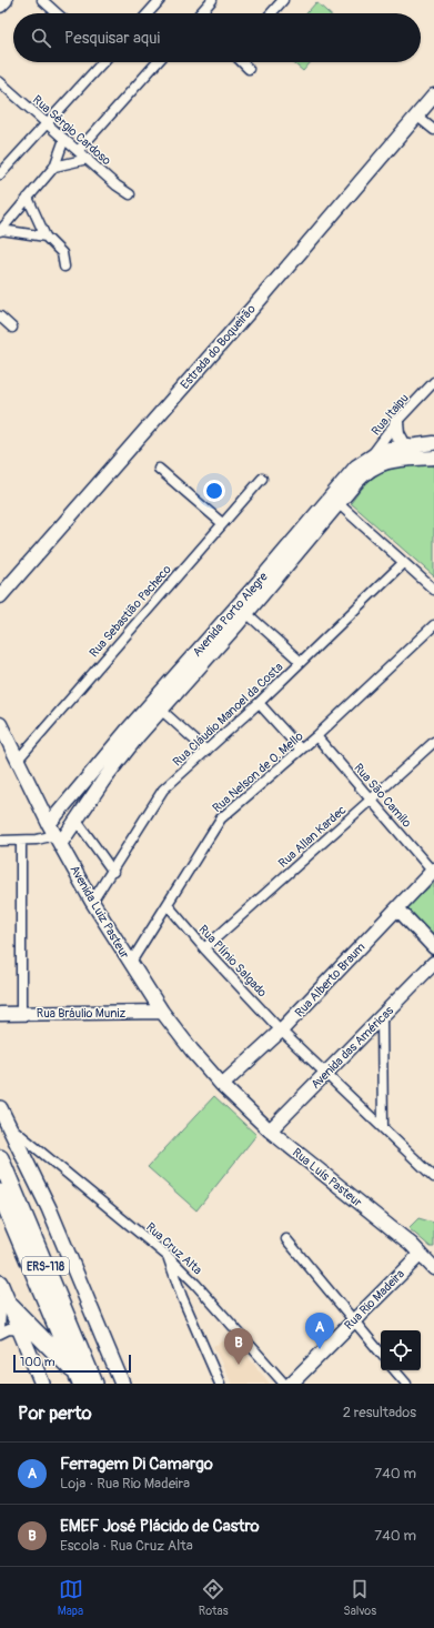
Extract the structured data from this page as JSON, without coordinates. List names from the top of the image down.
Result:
{
  "streets": {
    "highway": ["ERS-118"],
    "street": [
      "Rua Sérgio Cardoso",
      "Estrada do Boqueirão",
      "Rua Itaipu",
      "Rua Sebastião Pacheco",
      "Avenida Porto Alegre",
      "Rua Cláudio Manoel da Costa",
      "Rua Nelson de O. Mello",
      "Rua São Camilo",
      "Rua Allan Kardec",
      "Avenida Luiz Pasteur",
      "Rua Plínio Salgado",
      "Rua Alberto Braum",
      "Rua Bráulio Muniz",
      "Avenida das Américas",
      "Rua Luís Pasteur",
      "Rua Cruz Alta",
      "Rua Rio Madeira"
    ]
  },
  "crossings": [
    ["Rua Itaipu", "Avenida Porto Alegre"],
    ["Rua Sebastião Pacheco", "Avenida Luiz Pasteur"],
    ["Avenida Porto Alegre", "Avenida Luiz Pasteur"],
    ["Rua Cláudio Manoel da Costa", "Avenida Luiz Pasteur"],
    ["Rua Nelson de O. Mello", "Rua São Camilo"],
    ["Rua Nelson de O. Mello", "Avenida Luiz Pasteur"],
    ["Rua Nelson de O. Mello", "Rua Plínio Salgado"],
    ["Rua São Camilo", "Rua Allan Kardec"],
    ["Rua São Camilo", "Rua Alberto Braum"],
    ["Rua Allan Kardec", "Rua Plínio Salgado"],
    ["Avenida Luiz Pasteur", "Rua Alberto Braum"],
    ["Avenida Luiz Pasteur", "Rua Bráulio Muniz"],
    ["Avenida Luiz Pasteur", "Rua Luís Pasteur"],
    ["Rua Plínio Salgado", "Rua Alberto Braum"],
    ["Rua Plínio Salgado", "Avenida das Américas"],
    ["Rua Alberto Braum", "Rua Luís Pasteur"],
    ["Avenida das Américas", "Rua Luís Pasteur"],
    ["Rua Luís Pasteur", "Rua Rio Madeira"]
  ],
  "scale_bar": "100 m",
  "page": {
    "search": "Pesquisar aqui",
    "pins": ["A", "B"],
    "scale": "100 m",
    "heading": ["Por perto", "2 resultados"],
    "list": [
      {
        "mark": "A",
        "name": "Ferragem Di Camargo",
        "note": "Loja · Rua Rio Madeira",
        "value": "740 m"
      },
      {
        "mark": "B",
        "name": "EMEF José Plácido de Castro",
        "note": "Escola · Rua Cruz Alta",
        "value": "740 m"
      }
    ],
    "nav": ["Mapa", "Rotas", "Salvos"]
  }
}
